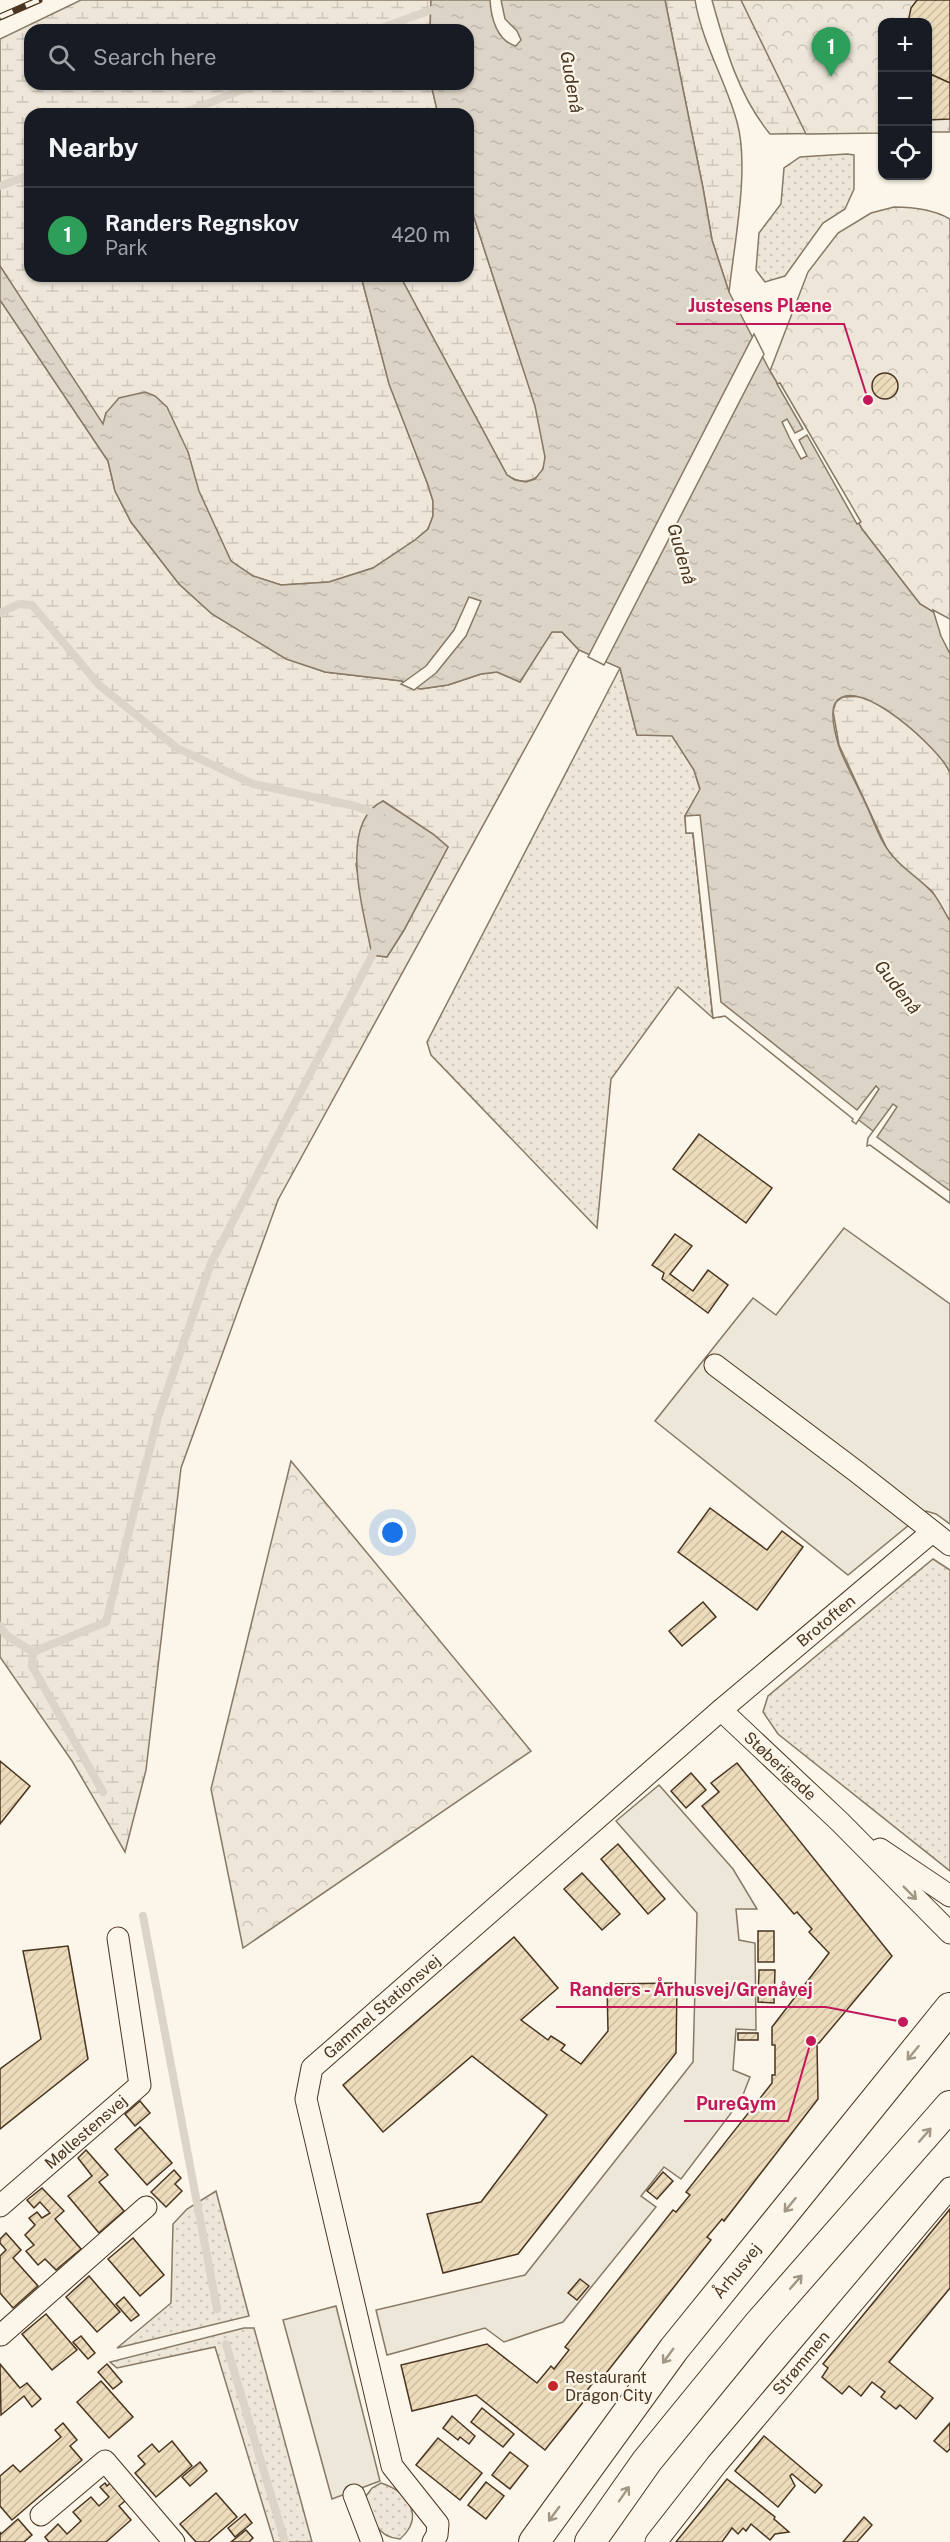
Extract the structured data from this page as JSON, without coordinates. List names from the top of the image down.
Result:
{
  "streets": {
    "main road": ["Århusvej"],
    "street": [
      "Brotoften",
      "Støberigade",
      "Gammel Stationsvej",
      "Møllestensvej",
      "Strømmen"
    ]
  },
  "crossings": [
    ["Brotoften", "Støberigade"],
    ["Brotoften", "Gammel Stationsvej"],
    ["Støberigade", "Gammel Stationsvej"]
  ],
  "water": ["Gudenå"],
  "places": [
    "Justesens Plæne",
    "Randers - Århusvej/Grenåvej",
    "PureGym",
    "Restaurant Dragon City"
  ],
  "page": {
    "map_buttons": ["+", "−"],
    "search": "Search here",
    "pins": "1",
    "heading": "Nearby",
    "list": [
      {
        "mark": "1",
        "name": "Randers Regnskov",
        "note": "Park",
        "value": "420 m"
      }
    ]
  }
}
